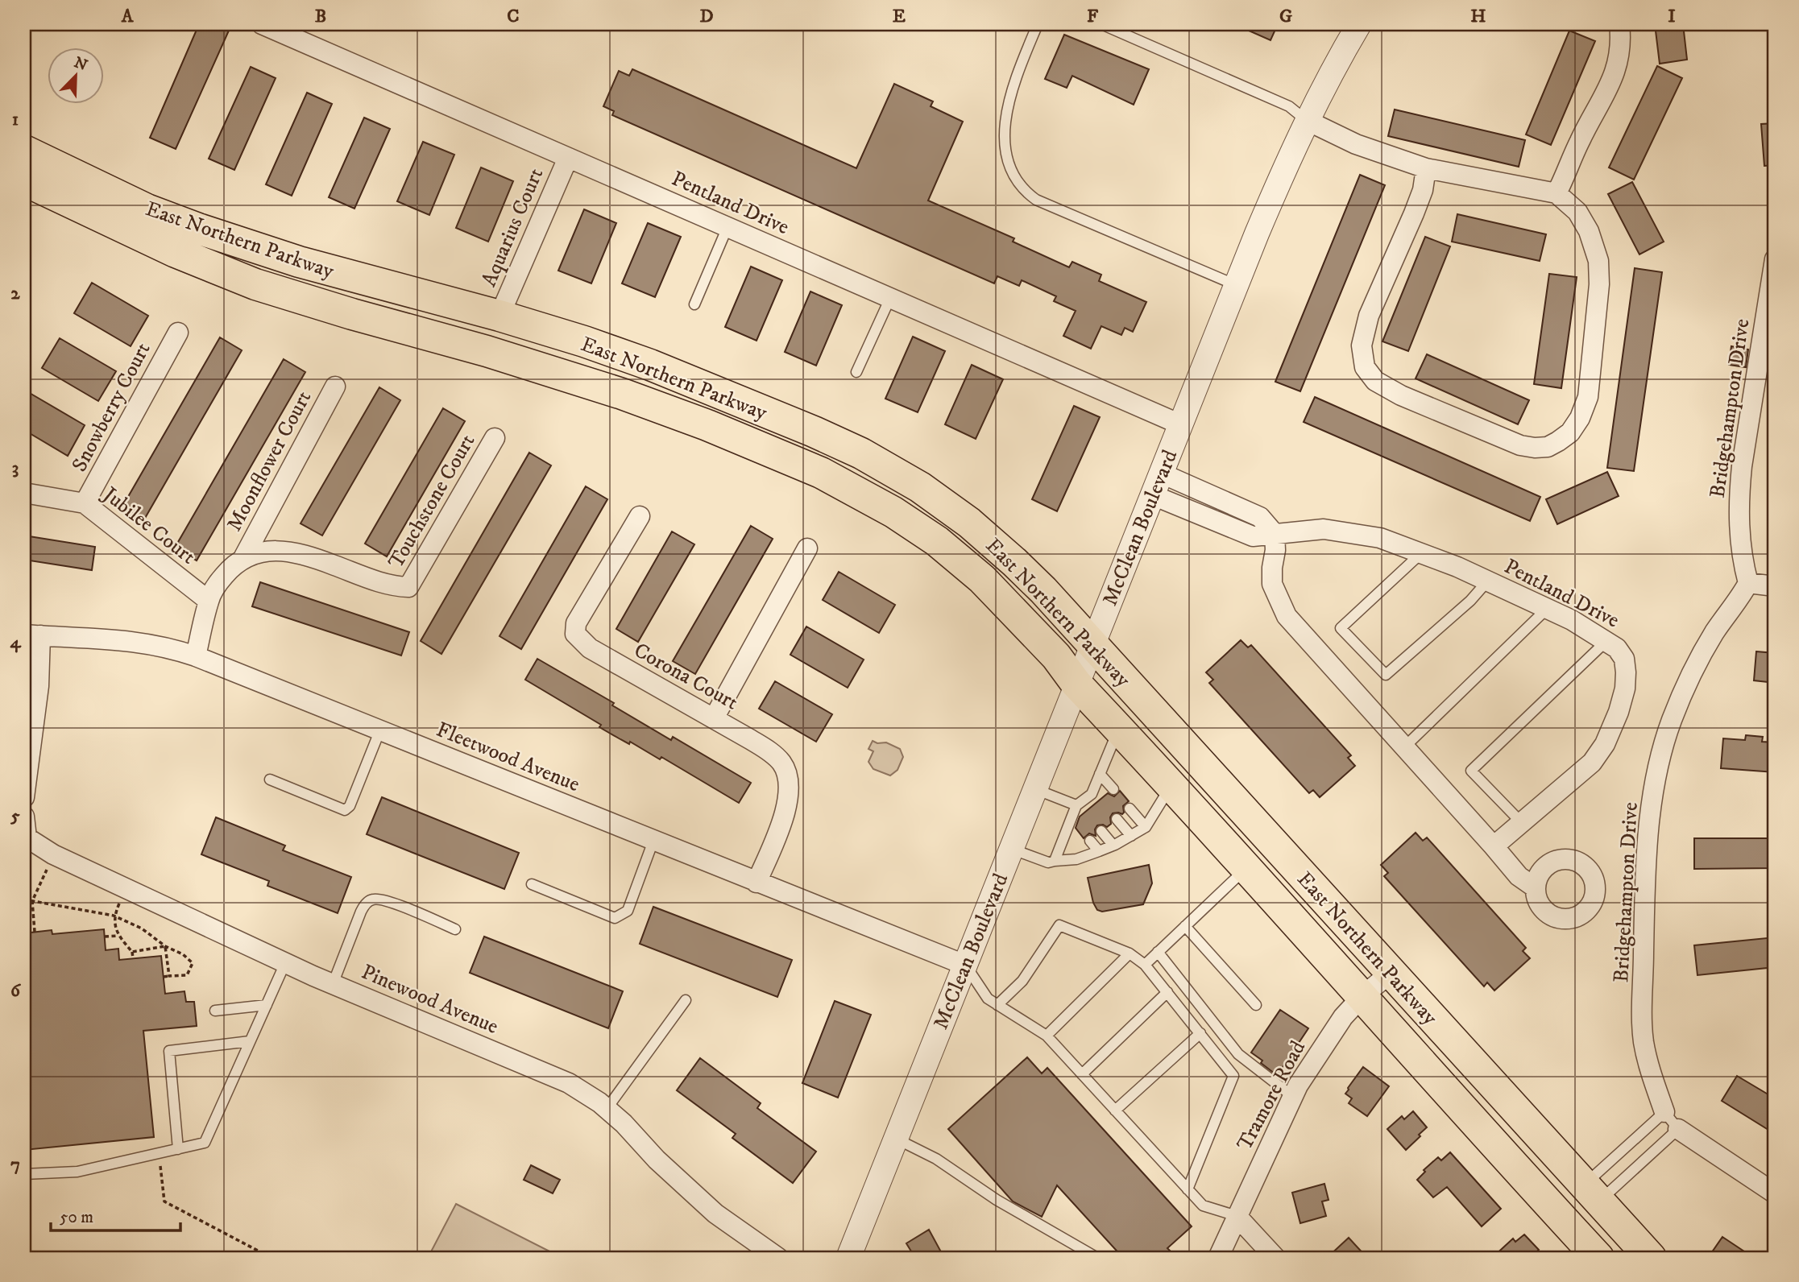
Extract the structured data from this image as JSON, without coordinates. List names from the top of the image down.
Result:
{
  "streets": {
    "main road": ["East Northern Parkway"],
    "street": [
      "Pentland Drive",
      "Aquarius Court",
      "Snowberry Court",
      "Bridgehampton Drive",
      "Moonflower Court",
      "Touchstone Court",
      "Jubilee Court",
      "McClean Boulevard",
      "Corona Court",
      "Fleetwood Avenue",
      "Pinewood Avenue",
      "Tramore Road"
    ]
  },
  "crossings": [
    ["Pentland Drive", "Aquarius Court"],
    ["Pentland Drive", "McClean Boulevard"],
    ["Aquarius Court", "East Northern Parkway"],
    ["East Northern Parkway", "McClean Boulevard"],
    ["East Northern Parkway", "Tramore Road"],
    ["Snowberry Court", "Jubilee Court"],
    ["Moonflower Court", "Touchstone Court"],
    ["McClean Boulevard", "Fleetwood Avenue"],
    ["Corona Court", "Fleetwood Avenue"]
  ],
  "scale_bar": "50 m",
  "north": "top right",
  "grid": {
    "columns": [
      "A",
      "B",
      "C",
      "D",
      "E",
      "F",
      "G",
      "H",
      "I"
    ],
    "rows": [
      "1",
      "2",
      "3",
      "4",
      "5",
      "6",
      "7"
    ]
  }
}
